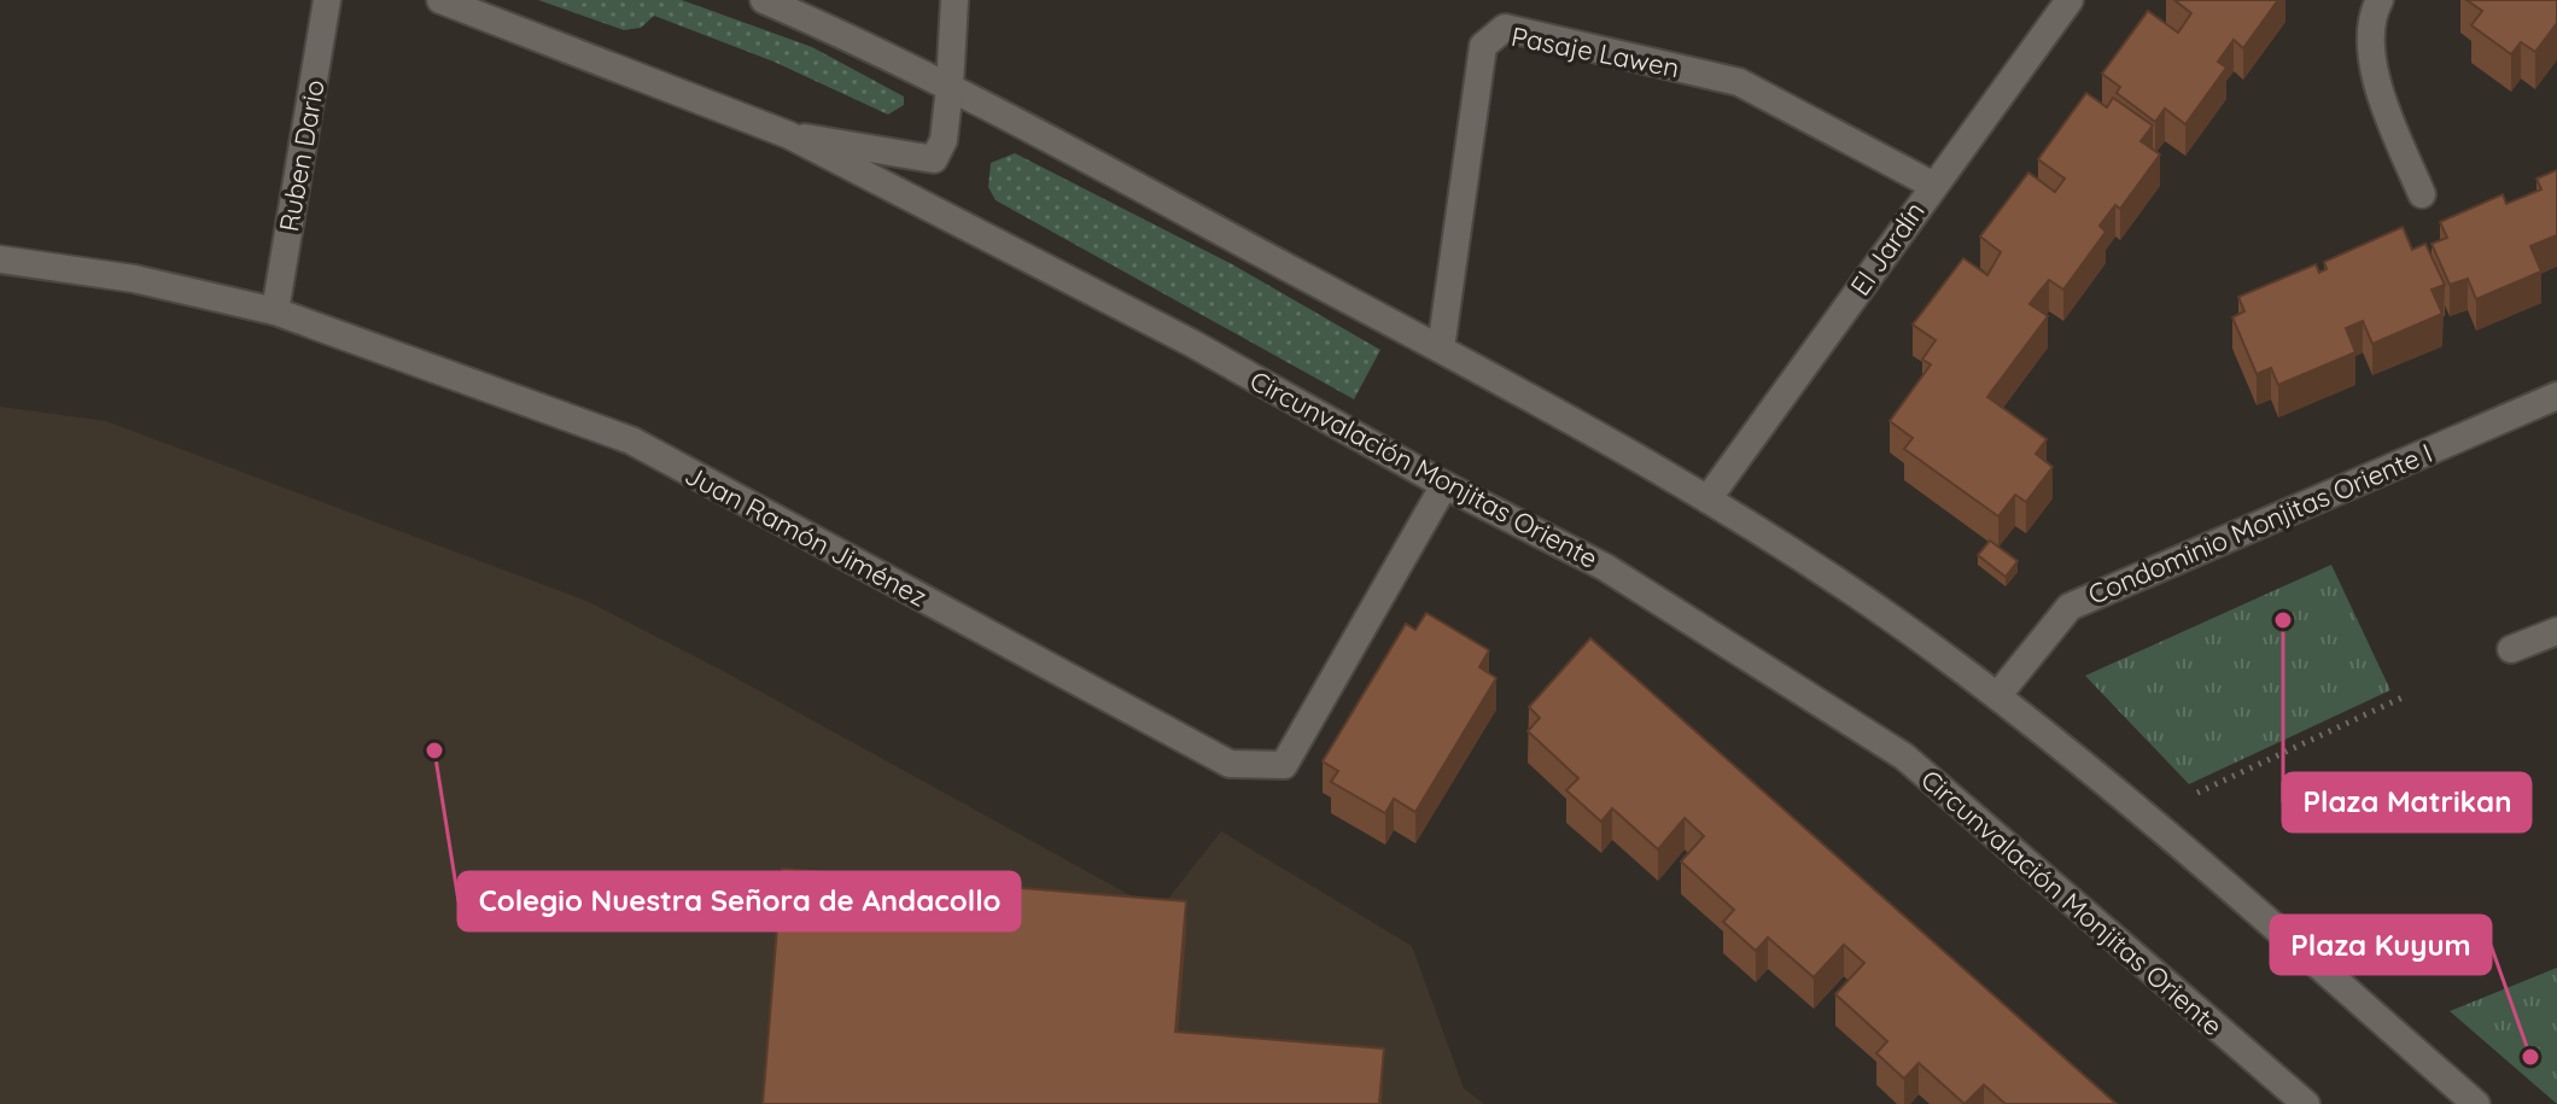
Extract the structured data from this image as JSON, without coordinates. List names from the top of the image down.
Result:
{
  "streets": {
    "street": [
      "Pasaje Lawen",
      "Ruben Dario",
      "El Jardín",
      "Circunvalación Monjitas Oriente",
      "Condominio Monjitas Oriente I",
      "Juan Ramón Jiménez"
    ]
  },
  "crossings": [
    ["Pasaje Lawen", "El Jardín"],
    ["Ruben Dario", "Juan Ramón Jiménez"],
    ["Circunvalación Monjitas Oriente", "Juan Ramón Jiménez"]
  ],
  "places": ["Plaza Matrikan", "Colegio Nuestra Señora de Andacollo", "Plaza Kuyum"]
}
